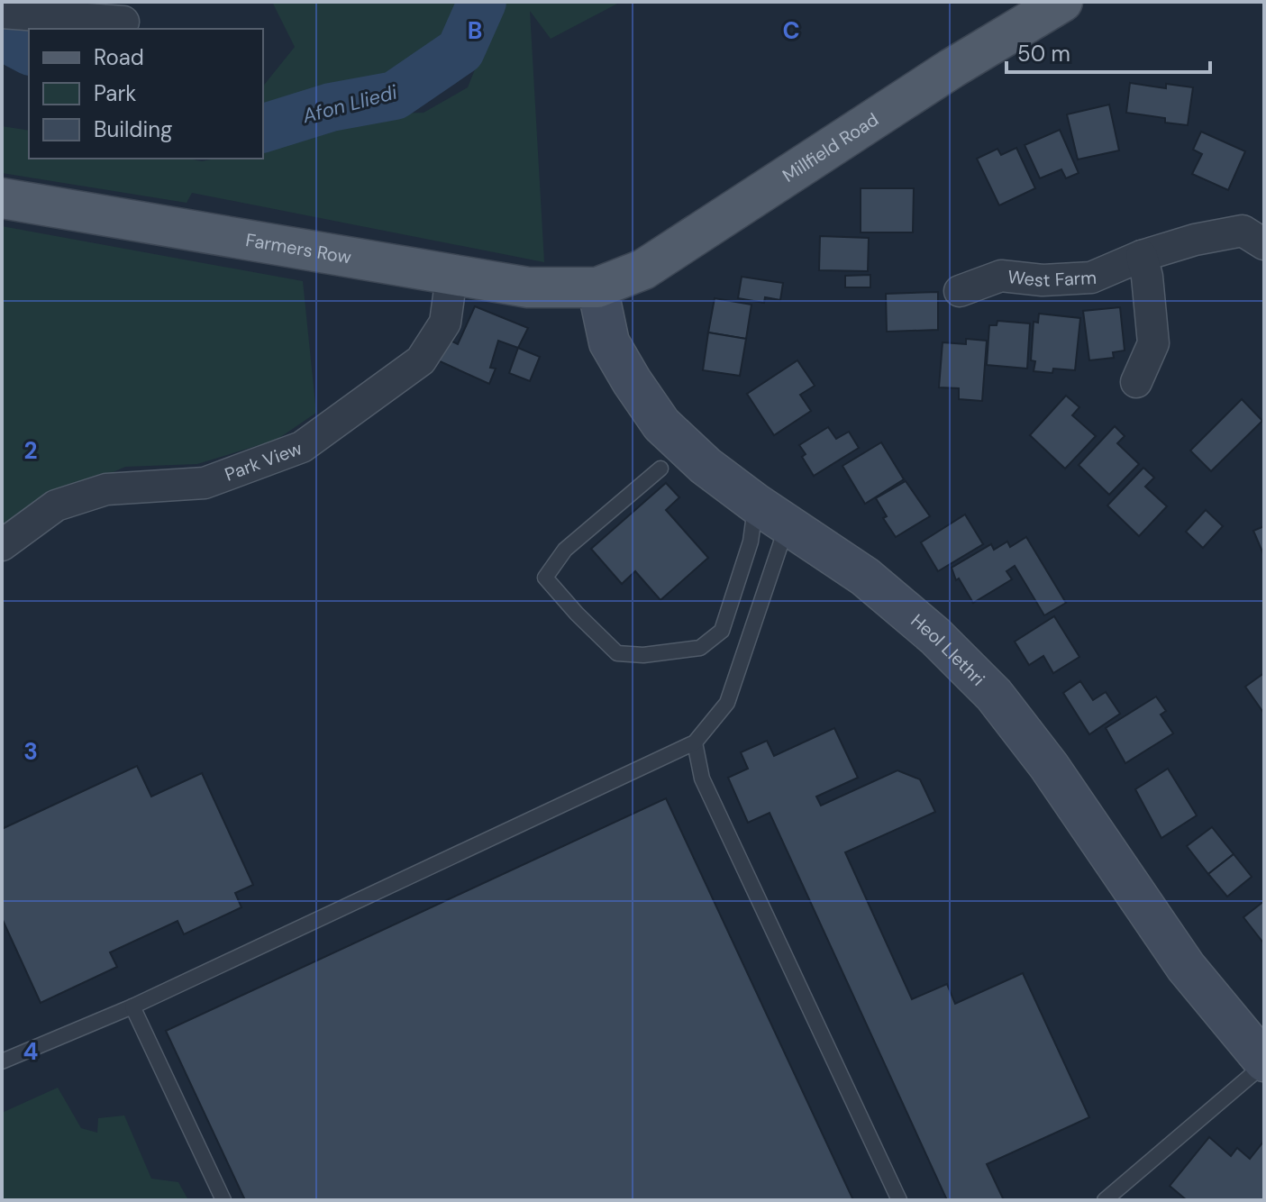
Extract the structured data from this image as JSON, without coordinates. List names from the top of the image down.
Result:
{
  "streets": {
    "main road": ["Millfield Road", "Farmers Row", "Heol Llethri"],
    "street": ["West Farm", "Park View"]
  },
  "crossings": [
    ["Millfield Road", "Farmers Row"],
    ["Millfield Road", "Heol Llethri"],
    ["Farmers Row", "Park View"],
    ["Farmers Row", "Heol Llethri"]
  ],
  "water": ["Afon Lliedi"],
  "legend": ["Road", "Park", "Building"],
  "scale_bar": "50 m",
  "grid": {
    "columns": ["B", "C"],
    "rows": ["2", "3", "4"]
  }
}
